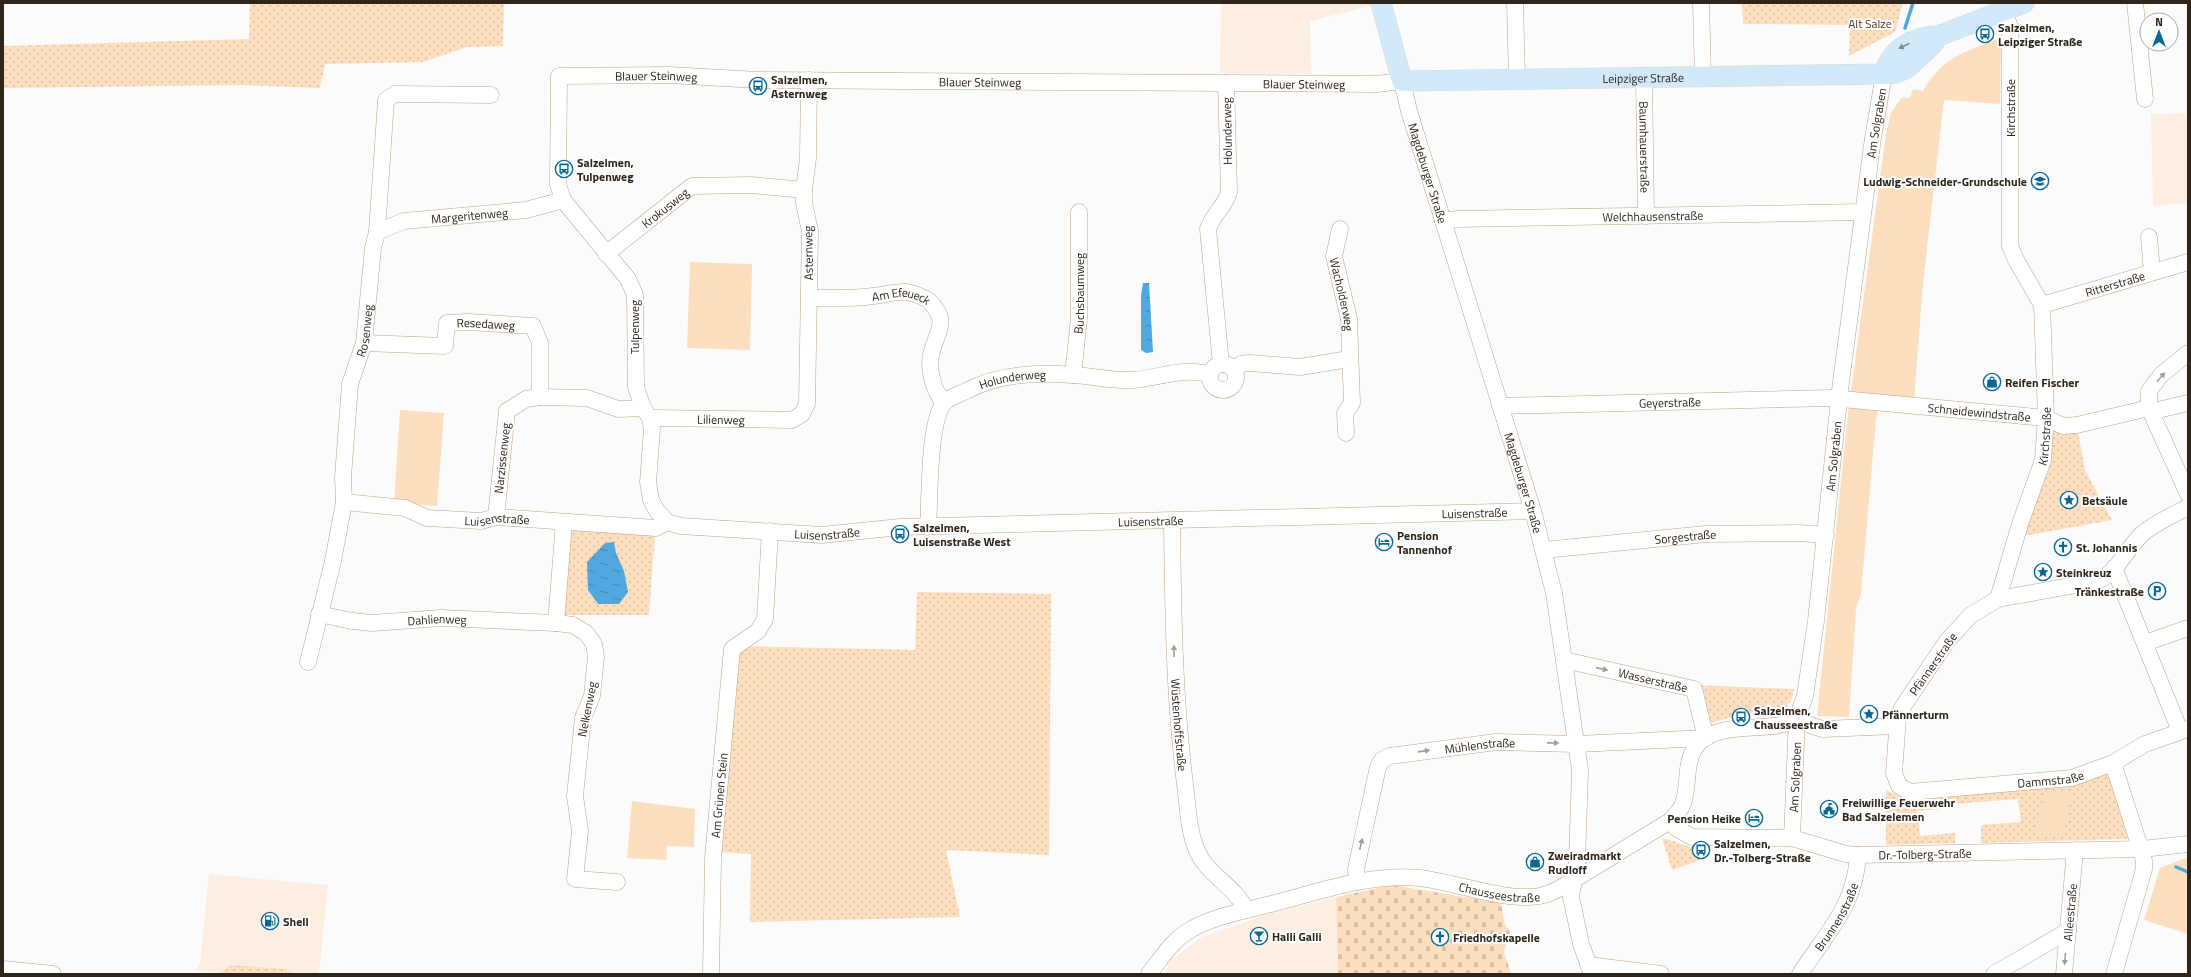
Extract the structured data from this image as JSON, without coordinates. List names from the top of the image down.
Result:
{
  "streets": {
    "main road": ["Leipziger Straße", "Magdeburger Straße"],
    "street": [
      "Blauer Steinweg",
      "Kirchstraße",
      "Am Solgraben",
      "Holunderweg",
      "Baumhauerstraße",
      "Krokusweg",
      "Margeritenweg",
      "Welchhausenstraße",
      "Asternweg",
      "Ritterstraße",
      "Buchsbaumweg",
      "Wacholderweg",
      "Am Efeueck",
      "Resedaweg",
      "Tulpenweg",
      "Rosenweg",
      "Geyerstraße",
      "Schneidewindstraße",
      "Lilienweg",
      "Narzissenweg",
      "Luisenstraße",
      "Sorgestraße",
      "Dahlienweg",
      "Pfännerstraße",
      "Wasserstraße",
      "Nelkenweg",
      "Wüstenhoffstraße",
      "Mühlenstraße",
      "Dammstraße",
      "Am Grünen Stein",
      "Dr.-Tolberg-Straße",
      "Chausseestraße",
      "Alleestraße",
      "Brunnenstraße"
    ]
  },
  "crossings": [
    ["Blauer Steinweg", "Leipziger Straße"],
    ["Blauer Steinweg", "Holunderweg"],
    ["Blauer Steinweg", "Magdeburger Straße"],
    ["Blauer Steinweg", "Asternweg"],
    ["Blauer Steinweg", "Tulpenweg"],
    ["Leipziger Straße", "Kirchstraße"],
    ["Leipziger Straße", "Am Solgraben"],
    ["Leipziger Straße", "Baumhauerstraße"],
    ["Leipziger Straße", "Magdeburger Straße"],
    ["Kirchstraße", "Ritterstraße"],
    ["Kirchstraße", "Schneidewindstraße"],
    ["Kirchstraße", "Pfännerstraße"],
    ["Am Solgraben", "Welchhausenstraße"],
    ["Am Solgraben", "Geyerstraße"],
    ["Am Solgraben", "Schneidewindstraße"],
    ["Am Solgraben", "Sorgestraße"],
    ["Am Solgraben", "Dr.-Tolberg-Straße"],
    ["Holunderweg", "Buchsbaumweg"],
    ["Holunderweg", "Am Efeueck"],
    ["Baumhauerstraße", "Welchhausenstraße"],
    ["Magdeburger Straße", "Welchhausenstraße"],
    ["Magdeburger Straße", "Geyerstraße"],
    ["Magdeburger Straße", "Luisenstraße"],
    ["Magdeburger Straße", "Sorgestraße"],
    ["Magdeburger Straße", "Wasserstraße"],
    ["Magdeburger Straße", "Mühlenstraße"],
    ["Magdeburger Straße", "Chausseestraße"],
    ["Krokusweg", "Asternweg"],
    ["Krokusweg", "Tulpenweg"],
    ["Margeritenweg", "Tulpenweg"],
    ["Margeritenweg", "Rosenweg"],
    ["Asternweg", "Am Efeueck"],
    ["Asternweg", "Lilienweg"],
    ["Resedaweg", "Rosenweg"],
    ["Resedaweg", "Lilienweg"],
    ["Resedaweg", "Narzissenweg"],
    ["Tulpenweg", "Lilienweg"],
    ["Tulpenweg", "Luisenstraße"],
    ["Rosenweg", "Luisenstraße"],
    ["Rosenweg", "Dahlienweg"],
    ["Geyerstraße", "Schneidewindstraße"],
    ["Lilienweg", "Narzissenweg"],
    ["Narzissenweg", "Luisenstraße"],
    ["Luisenstraße", "Wüstenhoffstraße"],
    ["Luisenstraße", "Am Grünen Stein"],
    ["Dahlienweg", "Nelkenweg"],
    ["Pfännerstraße", "Dammstraße"],
    ["Wasserstraße", "Mühlenstraße"],
    ["Wasserstraße", "Chausseestraße"],
    ["Wüstenhoffstraße", "Chausseestraße"],
    ["Mühlenstraße", "Chausseestraße"],
    ["Dr.-Tolberg-Straße", "Chausseestraße"],
    ["Dr.-Tolberg-Straße", "Alleestraße"],
    ["Dr.-Tolberg-Straße", "Brunnenstraße"]
  ],
  "one_way": ["Wasserstraße", "Wüstenhoffstraße", "Mühlenstraße"],
  "parks": ["Alt Salze"],
  "places": {
    "bus stop": [
      "Salzelmen, Leipziger Straße",
      "Salzelmen, Asternweg",
      "Salzelmen, Tulpenweg",
      "Salzelmen, Luisenstraße West",
      "Salzelmen, Chausseestraße",
      "Salzelmen, Dr.-Tolberg-Straße"
    ],
    "school or university": ["Ludwig-Schneider-Grundschule"],
    "shop": ["Reifen Fischer", "Zweiradmarkt Rudloff"],
    "place": ["Betsäule", "Steinkreuz", "Pfännerturm"],
    "hotel": ["Pension Tannenhof", "Pension Heike"],
    "church": ["St. Johannis", "Friedhofskapelle"],
    "parking": ["Tränkestraße"],
    "public building": ["Freiwillige Feuerwehr Bad Salzelemen"],
    "fuel station": ["Shell"],
    "bar": ["Halli Galli"]
  },
  "north": "top"
}
